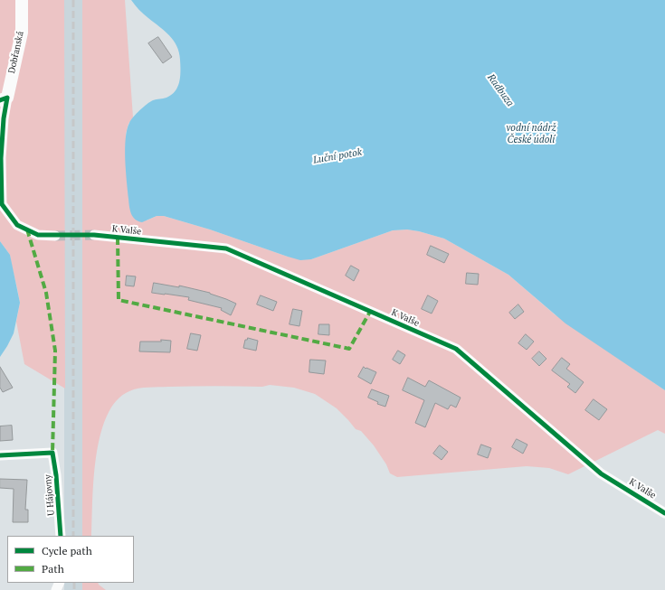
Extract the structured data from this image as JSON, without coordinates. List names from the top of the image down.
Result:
{
  "streets": {
    "street": ["Dobřanská", "K Valše", "U Hájovny"]
  },
  "water": ["Radbuza", "vodní nádrž České údolí", "Luční potok"],
  "legend": ["Cycle path", "Path"]
}
